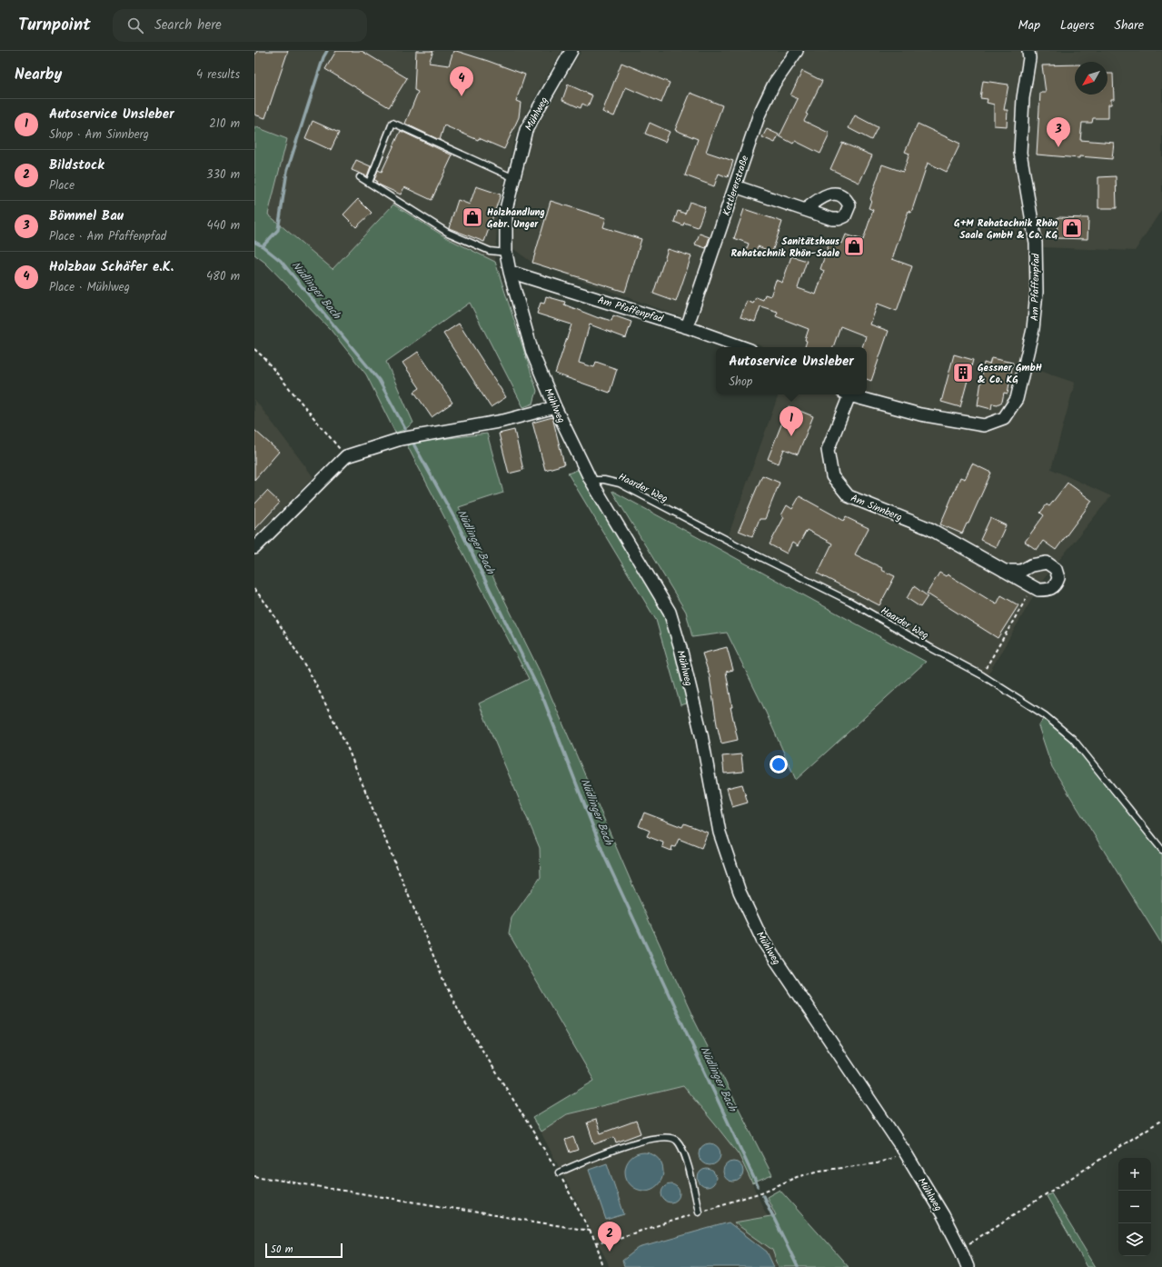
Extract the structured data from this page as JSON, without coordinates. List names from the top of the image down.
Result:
{
  "streets": {
    "street": [
      "Mühlweg",
      "Kettlererstraße",
      "Am Pfaffenpfad",
      "Am Sinnberg"
    ],
    "lane": ["Haarder Weg"]
  },
  "crossings": [
    ["Mühlweg", "Am Pfaffenpfad"],
    ["Mühlweg", "Haarder Weg"],
    ["Kettlererstraße", "Am Pfaffenpfad"]
  ],
  "water": ["Nüdlinger Bach"],
  "places": {
    "shop": ["Holzhandlung Gebr. Unger", "G+M Rehatechnik Rhön Saale GmbH & Co. KG", "Sanitätshaus Rehatechnik Rhön-Saale"],
    "building": ["Gessner GmbH & Co. KG"]
  },
  "scale_bar": "50 m",
  "north": "bottom left",
  "page": {
    "header": "Turnpoint",
    "search": "Search here",
    "nav": ["Map", "Layers", "Share"],
    "heading": ["Nearby", "4 results"],
    "pins": [
      "4",
      "3",
      "1",
      "2"
    ],
    "list": [
      {
        "mark": "1",
        "name": "Autoservice Unsleber",
        "note": "Shop · Am Sinnberg",
        "value": "210 m"
      },
      {
        "mark": "2",
        "name": "Bildstock",
        "note": "Place",
        "value": "330 m"
      },
      {
        "mark": "3",
        "name": "Bömmel Bau",
        "note": "Place · Am Pfaffenpfad",
        "value": "440 m"
      },
      {
        "mark": "4",
        "name": "Holzbau Schäfer e.K.",
        "note": "Place · Mühlweg",
        "value": "480 m"
      }
    ],
    "popup": ["Autoservice Unsleber", "Shop"],
    "map_buttons": ["+", "−"],
    "scale": "50 m"
  }
}
